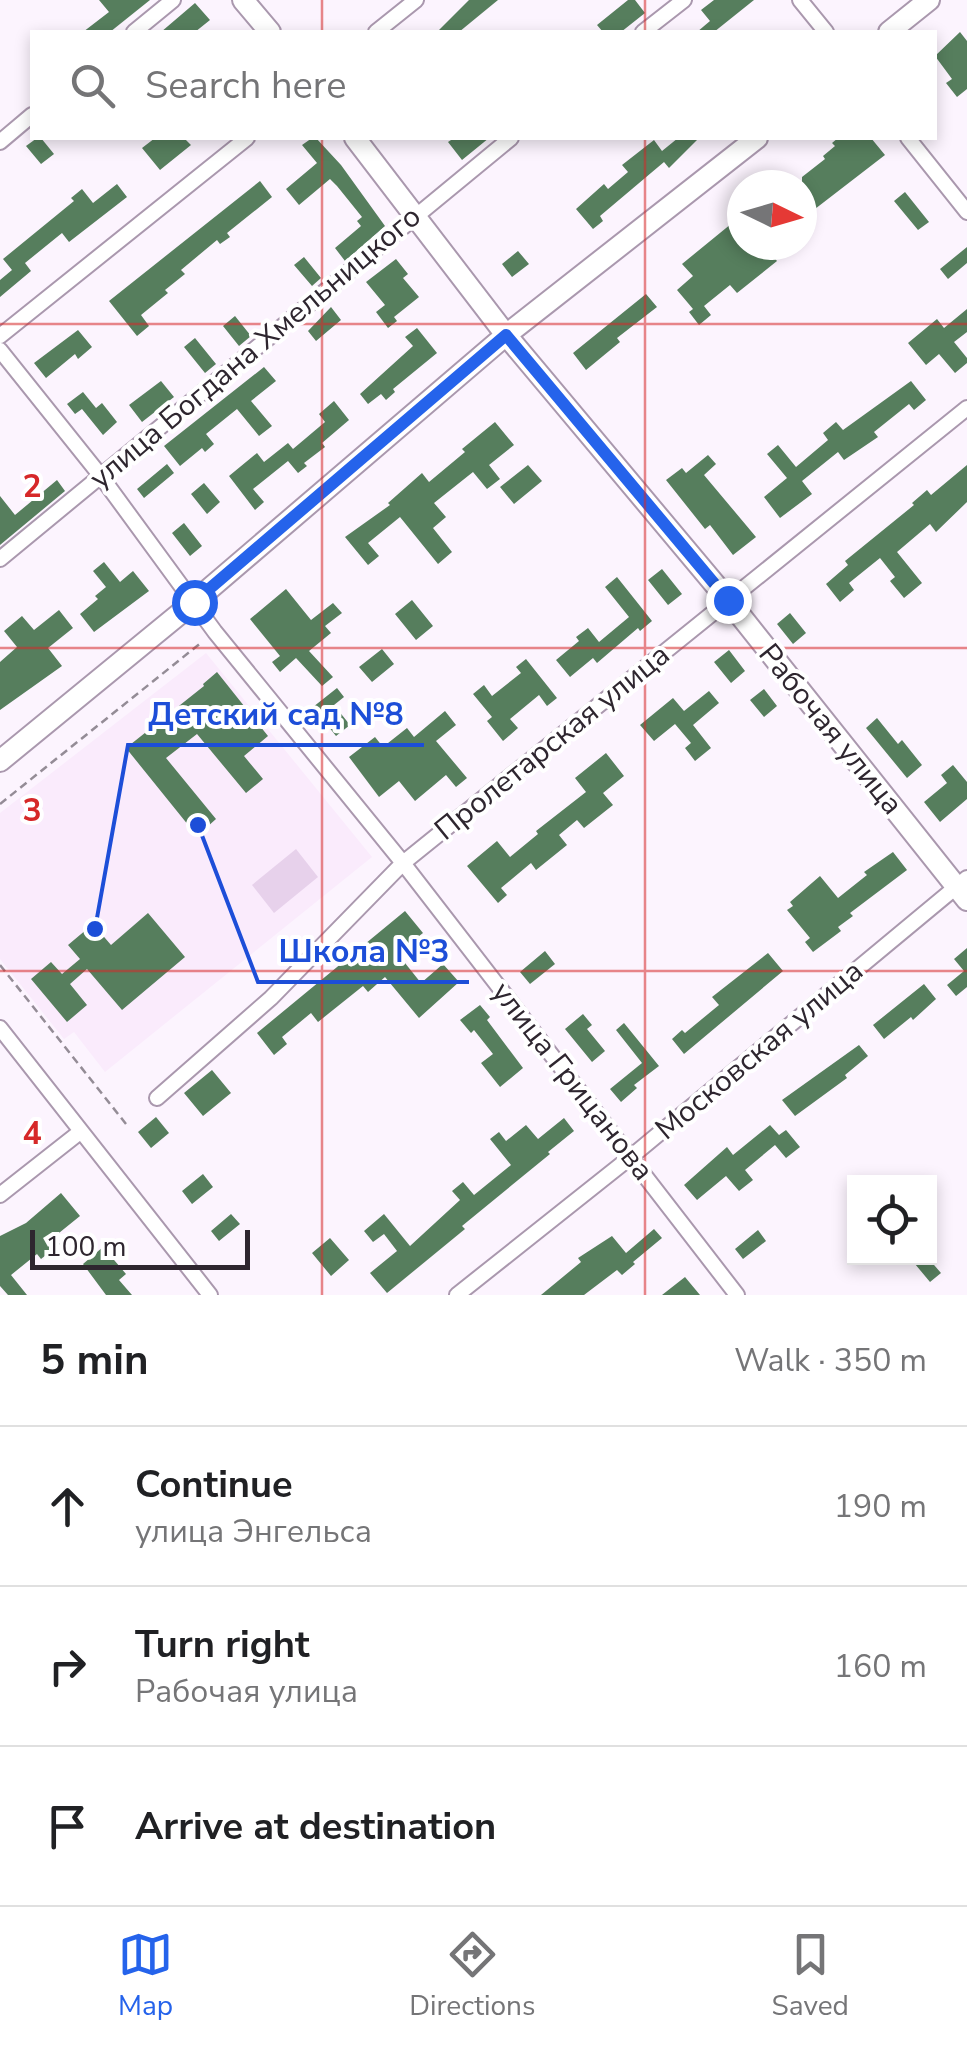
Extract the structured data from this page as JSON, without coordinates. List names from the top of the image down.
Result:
{
  "streets": {
    "street": [
      "улица Богдана Хмельницкого",
      "Рабочая улица",
      "Пролетарская улица",
      "Московская улица",
      "улица Грицанова"
    ]
  },
  "crossings": [
    ["улица Богдана Хмельницкого", "Рабочая улица"],
    ["улица Богдана Хмельницкого", "улица Грицанова"],
    ["Рабочая улица", "Пролетарская улица"],
    ["Рабочая улица", "Московская улица"],
    ["Пролетарская улица", "улица Грицанова"],
    ["Московская улица", "улица Грицанова"]
  ],
  "places": ["Школа №3", "Детский сад №8"],
  "scale_bar": "100 m",
  "north": "right",
  "page": {
    "search": "Search here",
    "scale": "100 m",
    "heading": ["5 min", "Walk · 350 m"],
    "list": [
      ["Continue", "улица Энгельса", "190 m"],
      ["Turn right", "Рабочая улица", "160 m"],
      "Arrive at destination"
    ],
    "nav": ["Map", "Directions", "Saved"]
  },
  "grid": {
    "rows": ["2", "3", "4"]
  }
}
